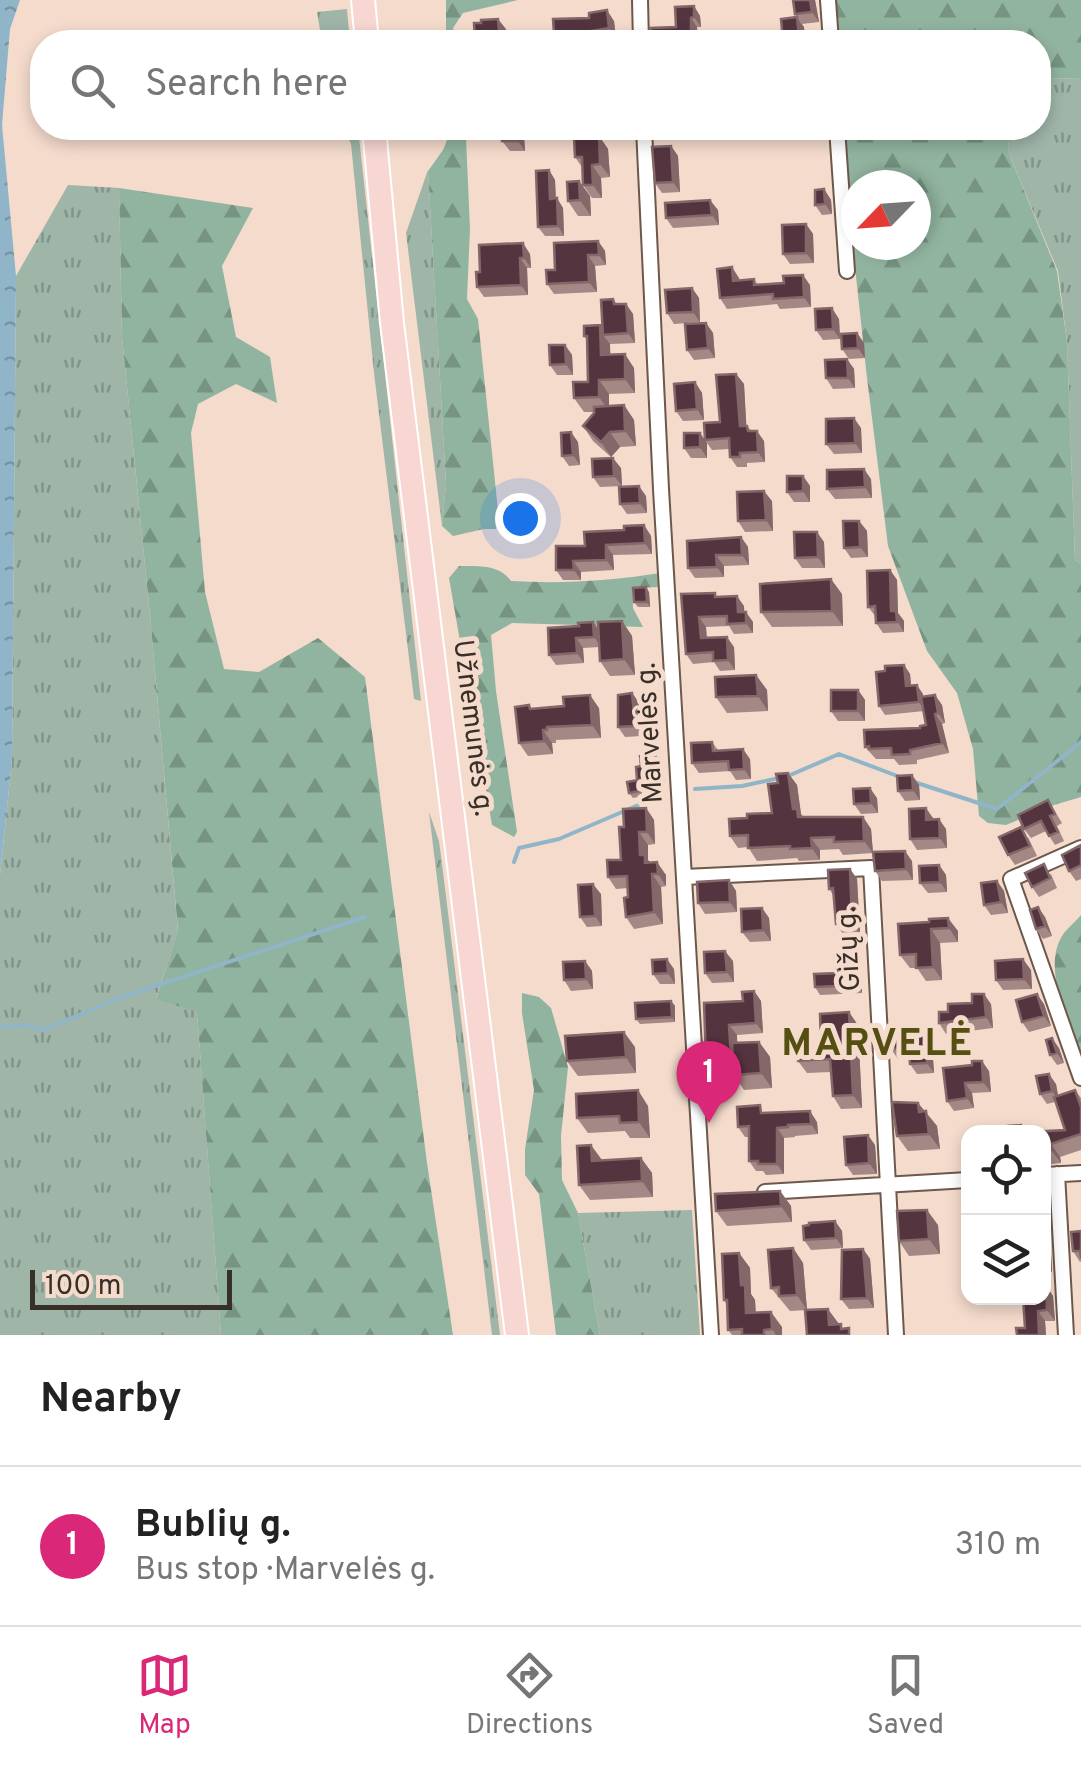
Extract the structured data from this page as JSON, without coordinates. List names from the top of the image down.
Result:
{
  "streets": {
    "main road": ["Užnemunės g."],
    "street": ["Marvelės g.", "Gižų g."]
  },
  "crossings": [
    ["Marvelės g.", "Gižų g."]
  ],
  "districts": ["MARVELĖ"],
  "scale_bar": "100 m",
  "north": "bottom left",
  "page": {
    "search": "Search here",
    "pins": "1",
    "scale": "100 m",
    "heading": "Nearby",
    "list": [
      {
        "mark": "1",
        "name": "Bublių g.",
        "note": "Bus stop · Marvelės g.",
        "value": "310 m"
      }
    ],
    "nav": ["Map", "Directions", "Saved"]
  }
}
